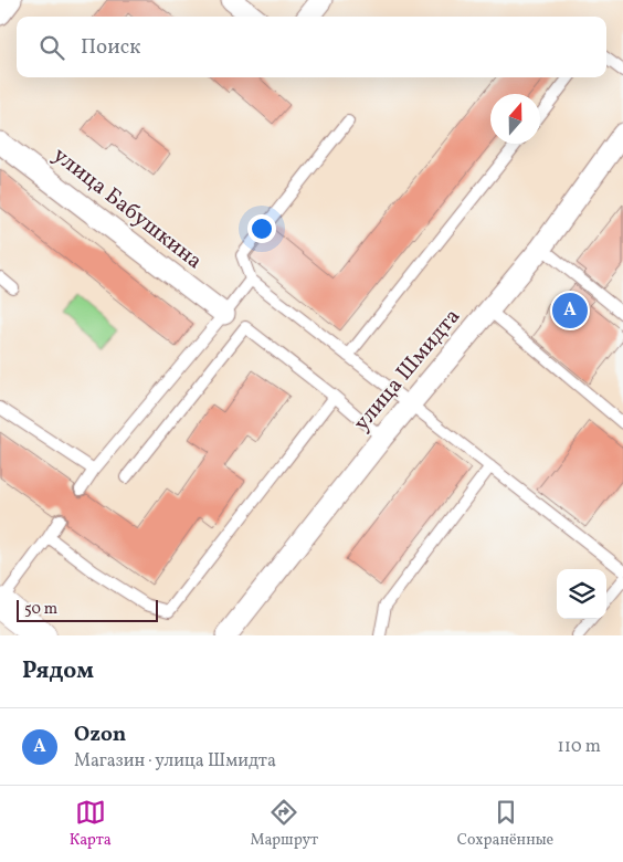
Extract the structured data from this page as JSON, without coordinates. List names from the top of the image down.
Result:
{
  "streets": {
    "street": ["улица Бабушкина", "улица Шмидта"]
  },
  "scale_bar": "50 m",
  "north": "top",
  "page": {
    "search": "Поиск",
    "pins": "A",
    "scale": "50 m",
    "heading": "Рядом",
    "list": [
      {
        "mark": "A",
        "name": "Ozon",
        "note": "Магазин · улица Шмидта",
        "value": "110 m"
      }
    ],
    "nav": ["Карта", "Маршрут", "Сохранённые"]
  }
}
